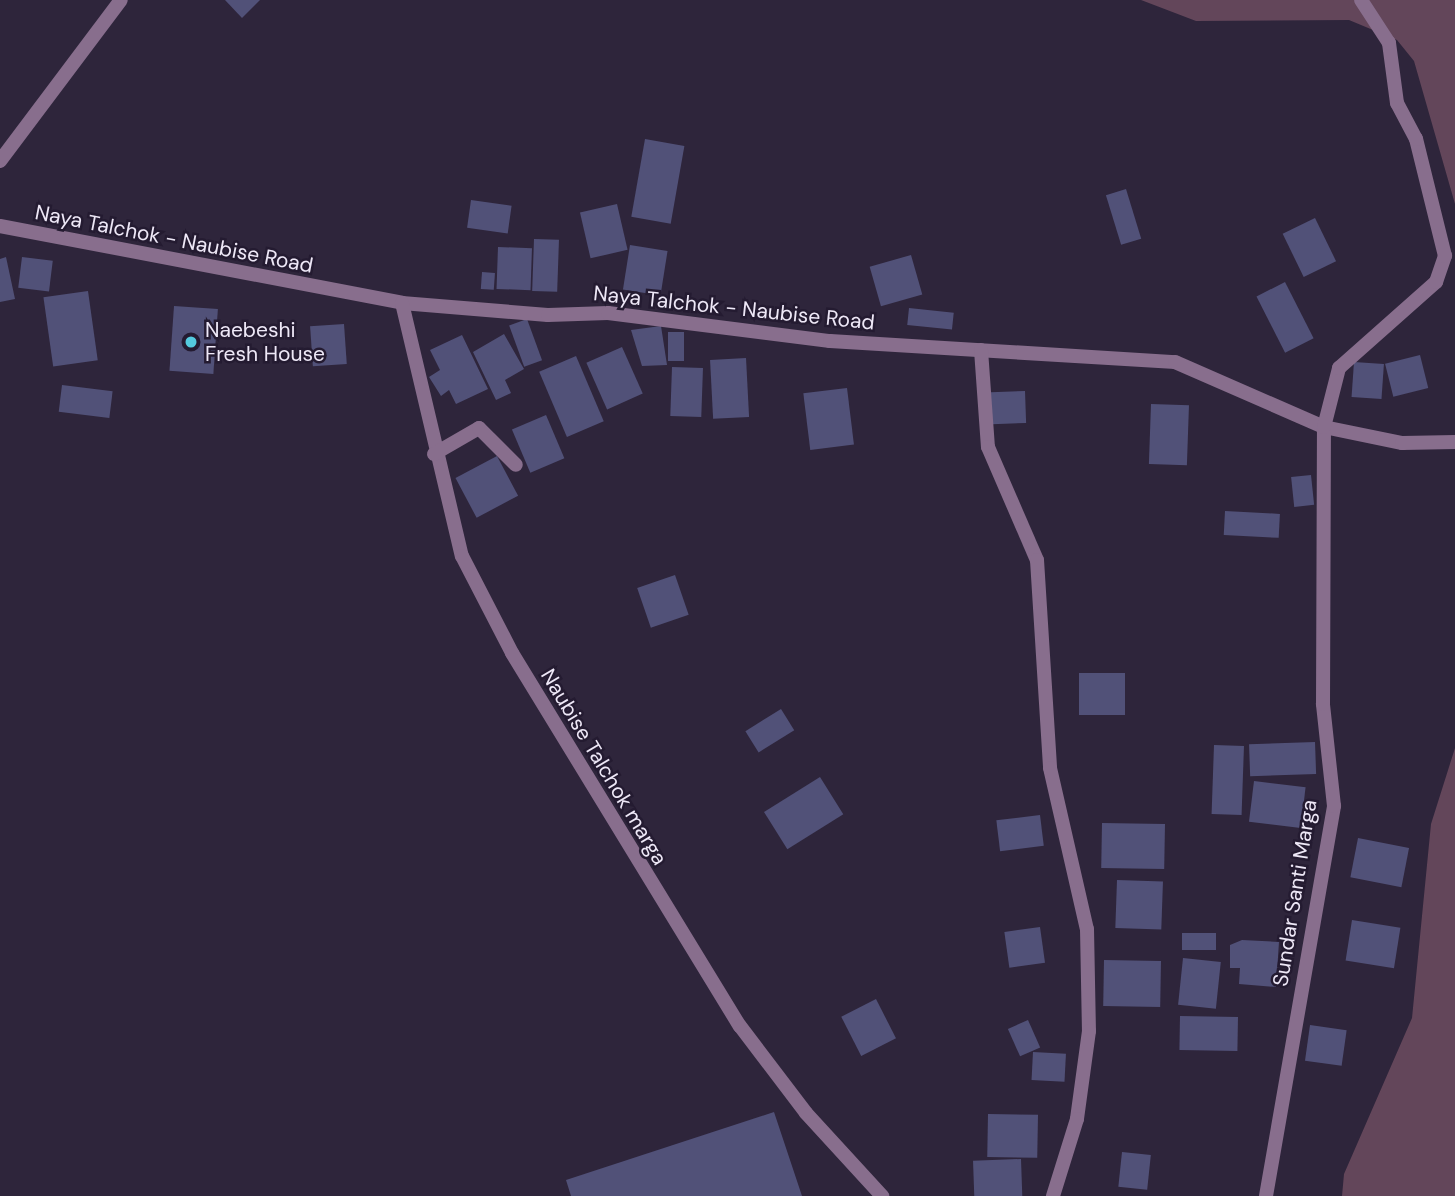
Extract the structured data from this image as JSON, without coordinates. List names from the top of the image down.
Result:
{
  "streets": {
    "street": ["Naya Talchok - Naubise Road", "Naubise Talchok marga", "Sundar Santi Marga"]
  },
  "crossings": [
    ["Naya Talchok - Naubise Road", "Naubise Talchok marga"],
    ["Naya Talchok - Naubise Road", "Sundar Santi Marga"]
  ],
  "places": ["Naebeshi Fresh House"]
}
